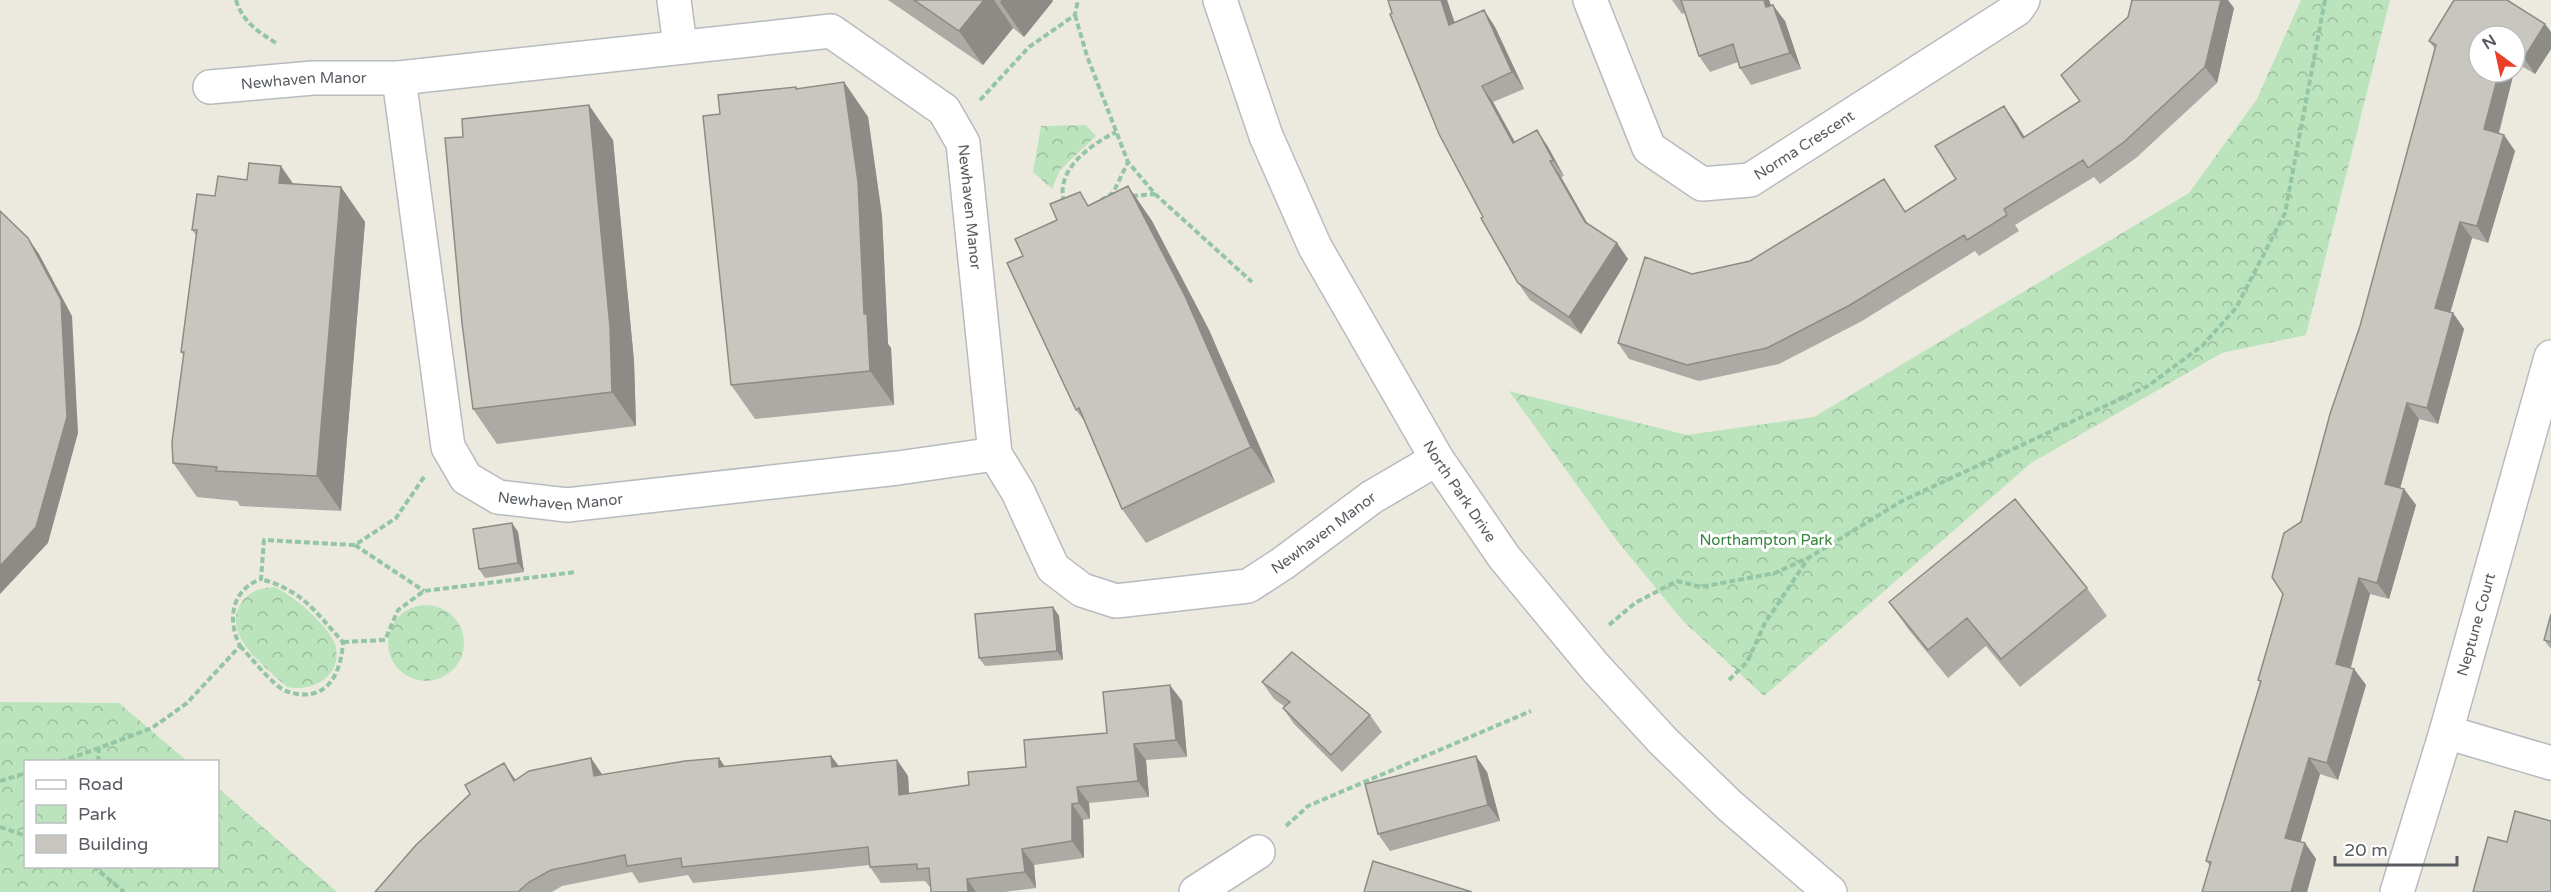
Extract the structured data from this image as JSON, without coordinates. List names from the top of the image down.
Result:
{
  "streets": {
    "street": [
      "Newhaven Manor",
      "Norma Crescent",
      "North Park Drive",
      "Neptune Court"
    ]
  },
  "crossings": [
    ["Newhaven Manor", "North Park Drive"]
  ],
  "parks": ["Northampton Park"],
  "legend": ["Road", "Park", "Building"],
  "scale_bar": "20 m",
  "north": "top left"
}
